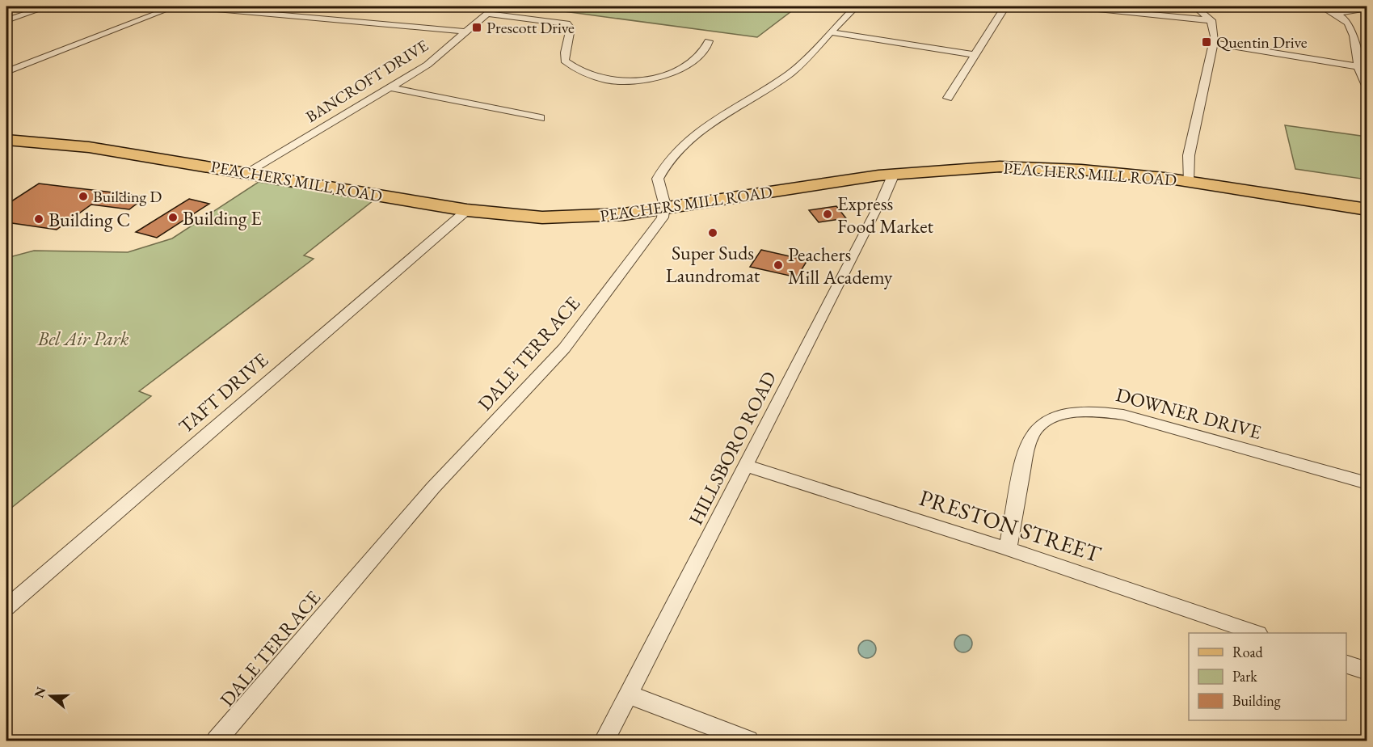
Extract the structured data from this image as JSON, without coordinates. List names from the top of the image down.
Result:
{
  "streets": {
    "main road": ["PEACHERS MILL ROAD"],
    "street": [
      "BANCROFT DRIVE",
      "DALE TERRACE",
      "TAFT DRIVE",
      "DOWNER DRIVE",
      "HILLSBORO ROAD",
      "PRESTON STREET"
    ]
  },
  "crossings": [
    ["BANCROFT DRIVE", "PEACHERS MILL ROAD"],
    ["PEACHERS MILL ROAD", "DALE TERRACE"],
    ["PEACHERS MILL ROAD", "TAFT DRIVE"],
    ["PEACHERS MILL ROAD", "HILLSBORO ROAD"],
    ["DOWNER DRIVE", "PRESTON STREET"],
    ["HILLSBORO ROAD", "PRESTON STREET"]
  ],
  "parks": ["Bel Air Park"],
  "places": {
    "transit": ["Prescott Drive", "Quentin Drive"],
    "other": [
      "Building D",
      "Express Food Market",
      "Building E",
      "Building C",
      "Super Suds Laundromat",
      "Peachers Mill Academy"
    ]
  },
  "legend": ["Road", "Park", "Building"],
  "north": "left"
}
